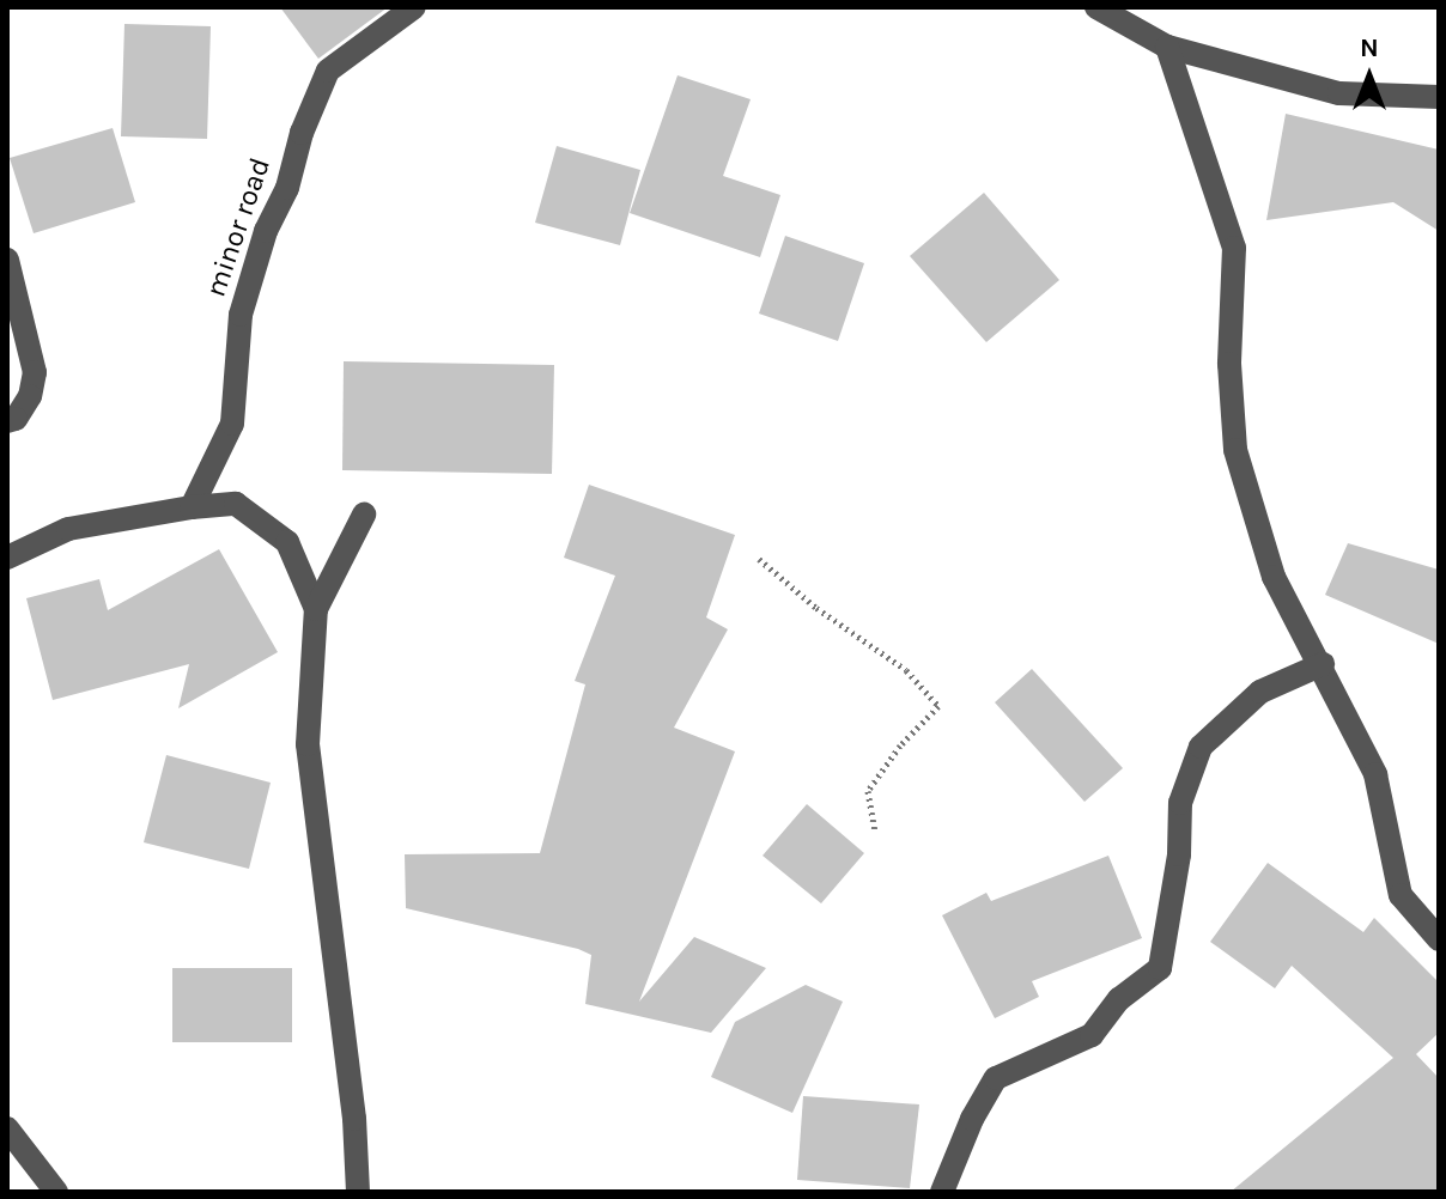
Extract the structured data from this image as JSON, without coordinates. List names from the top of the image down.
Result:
{
  "streets": {
    "street": ["minor road"]
  },
  "north": "top"
}
